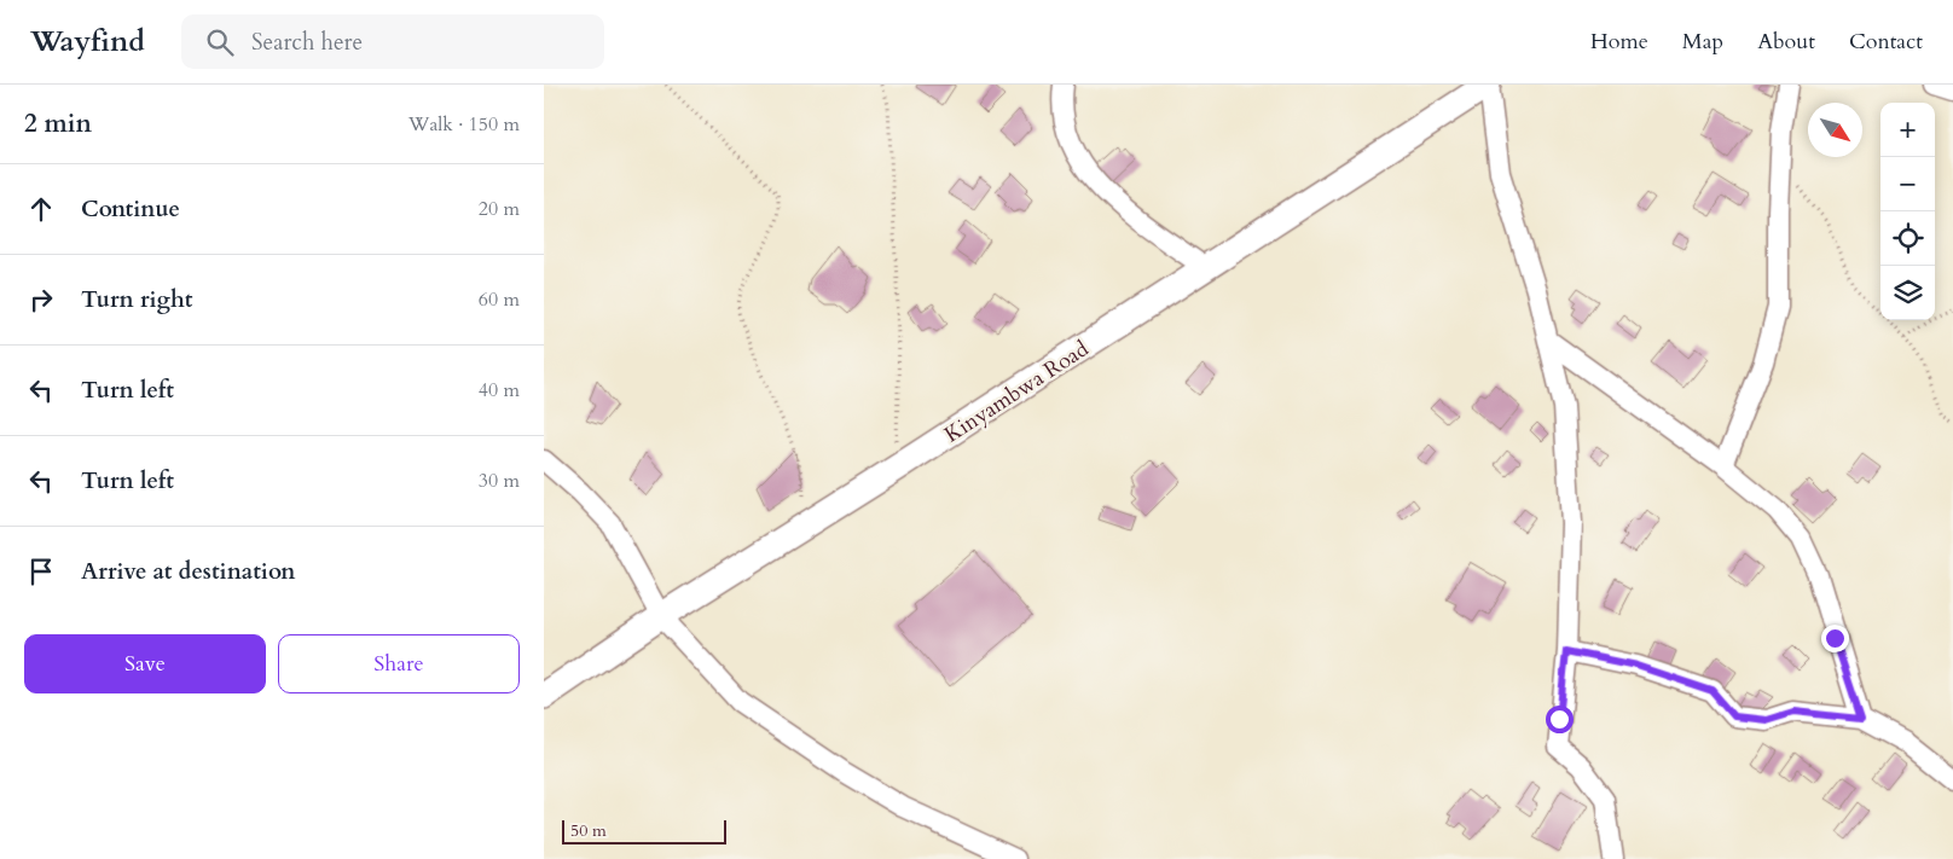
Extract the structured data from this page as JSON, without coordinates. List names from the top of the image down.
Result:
{
  "streets": {
    "street": ["Kinyambwa Road"]
  },
  "scale_bar": "50 m",
  "north": "bottom right",
  "page": {
    "header": "Wayfind",
    "search": "Search here",
    "nav": [
      "Home",
      "Map",
      "About",
      "Contact"
    ],
    "heading": ["2 min", "Walk · 150 m"],
    "map_buttons": ["+", "−"],
    "list": [
      ["Continue", "20 m"],
      ["Turn right", "60 m"],
      ["Turn left", "40 m"],
      ["Turn left", "30 m"],
      "Arrive at destination"
    ],
    "buttons": ["Save", "Share"],
    "scale": "50 m"
  }
}
